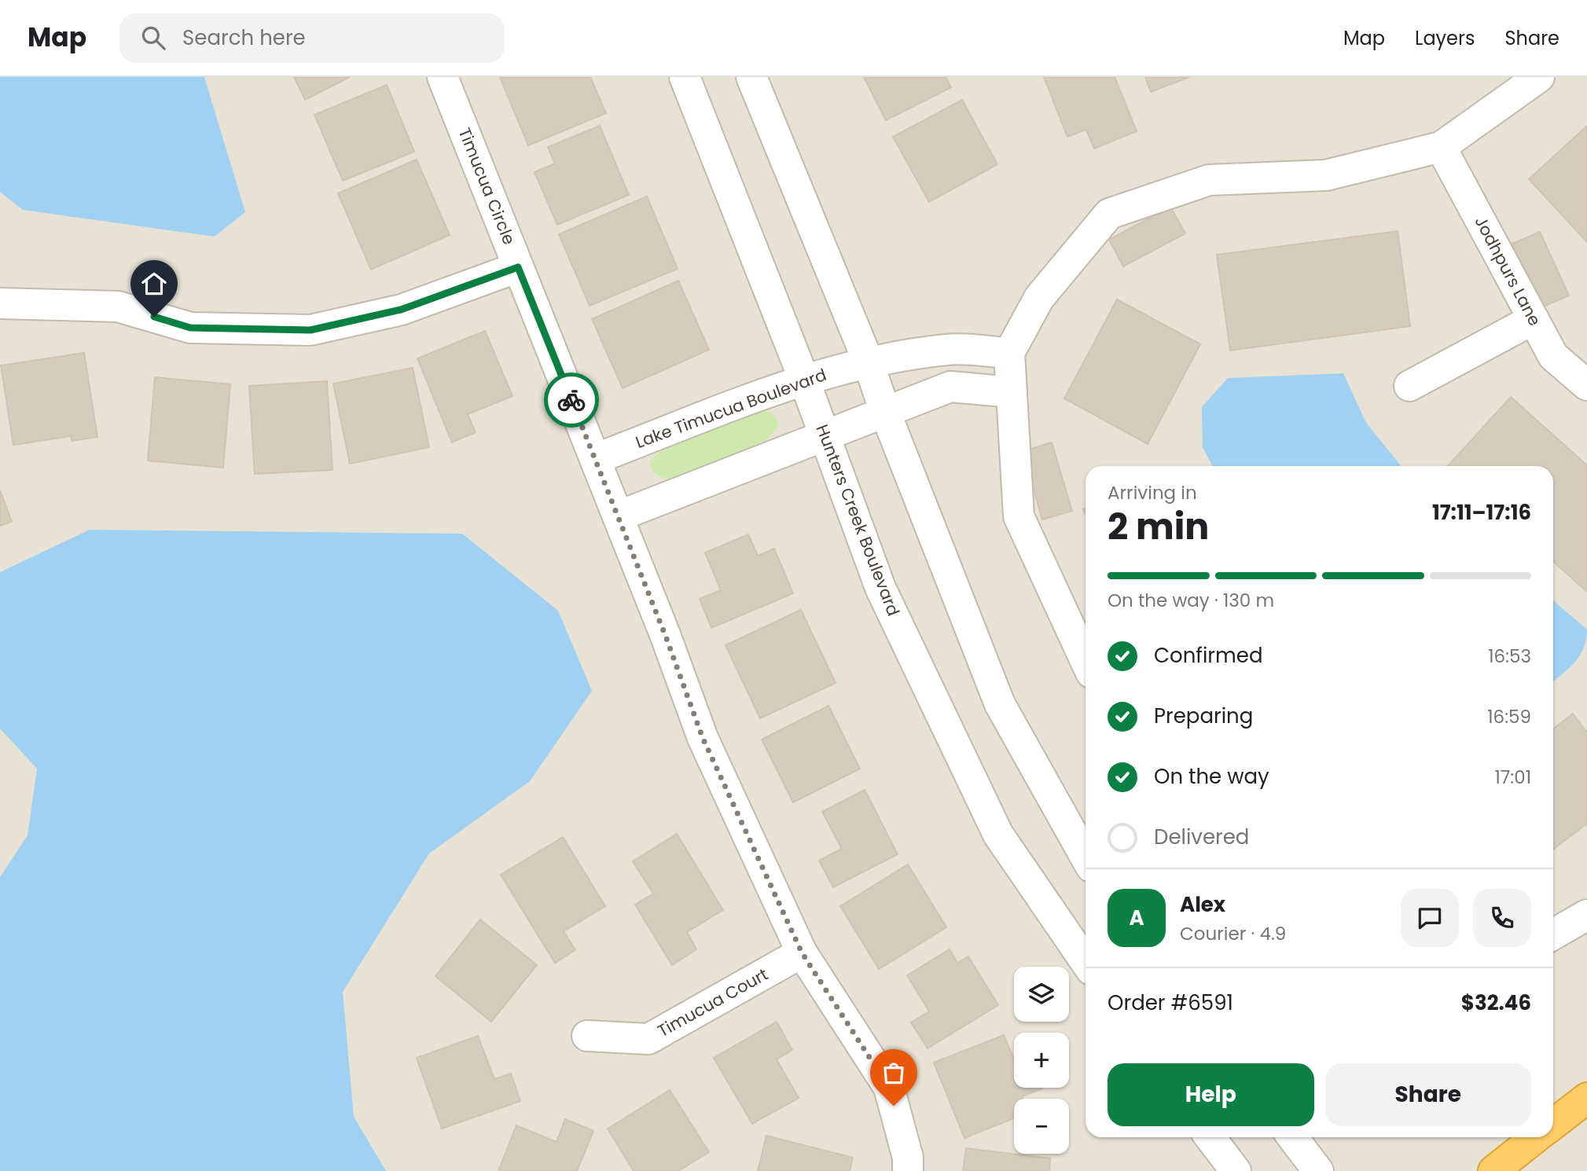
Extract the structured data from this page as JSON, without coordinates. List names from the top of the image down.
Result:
{
  "streets": {
    "street": [
      "Timucua Circle",
      "Jodhpurs Lane",
      "Lake Timucua Boulevard",
      "Hunters Creek Boulevard",
      "Timucua Court"
    ]
  },
  "crossings": [
    ["Timucua Circle", "Lake Timucua Boulevard"],
    ["Timucua Circle", "Timucua Court"],
    ["Lake Timucua Boulevard", "Hunters Creek Boulevard"]
  ],
  "page": {
    "header": "Map",
    "search": "Search here",
    "nav": ["Map", "Layers", "Share"],
    "heading": ["2 min", "Arriving in", "17:11–17:16"],
    "panel": [
      "Alex",
      "Courier · 4.9",
      "Order #6591",
      "$32.46"
    ],
    "bar": "On the way · 130 m",
    "list": [
      ["Confirmed", "16:53"],
      ["Preparing", "16:59"],
      ["On the way", "17:01"],
      "Delivered"
    ],
    "round": "A",
    "map_buttons": ["+", "−"],
    "buttons": ["Help", "Share"]
  }
}
